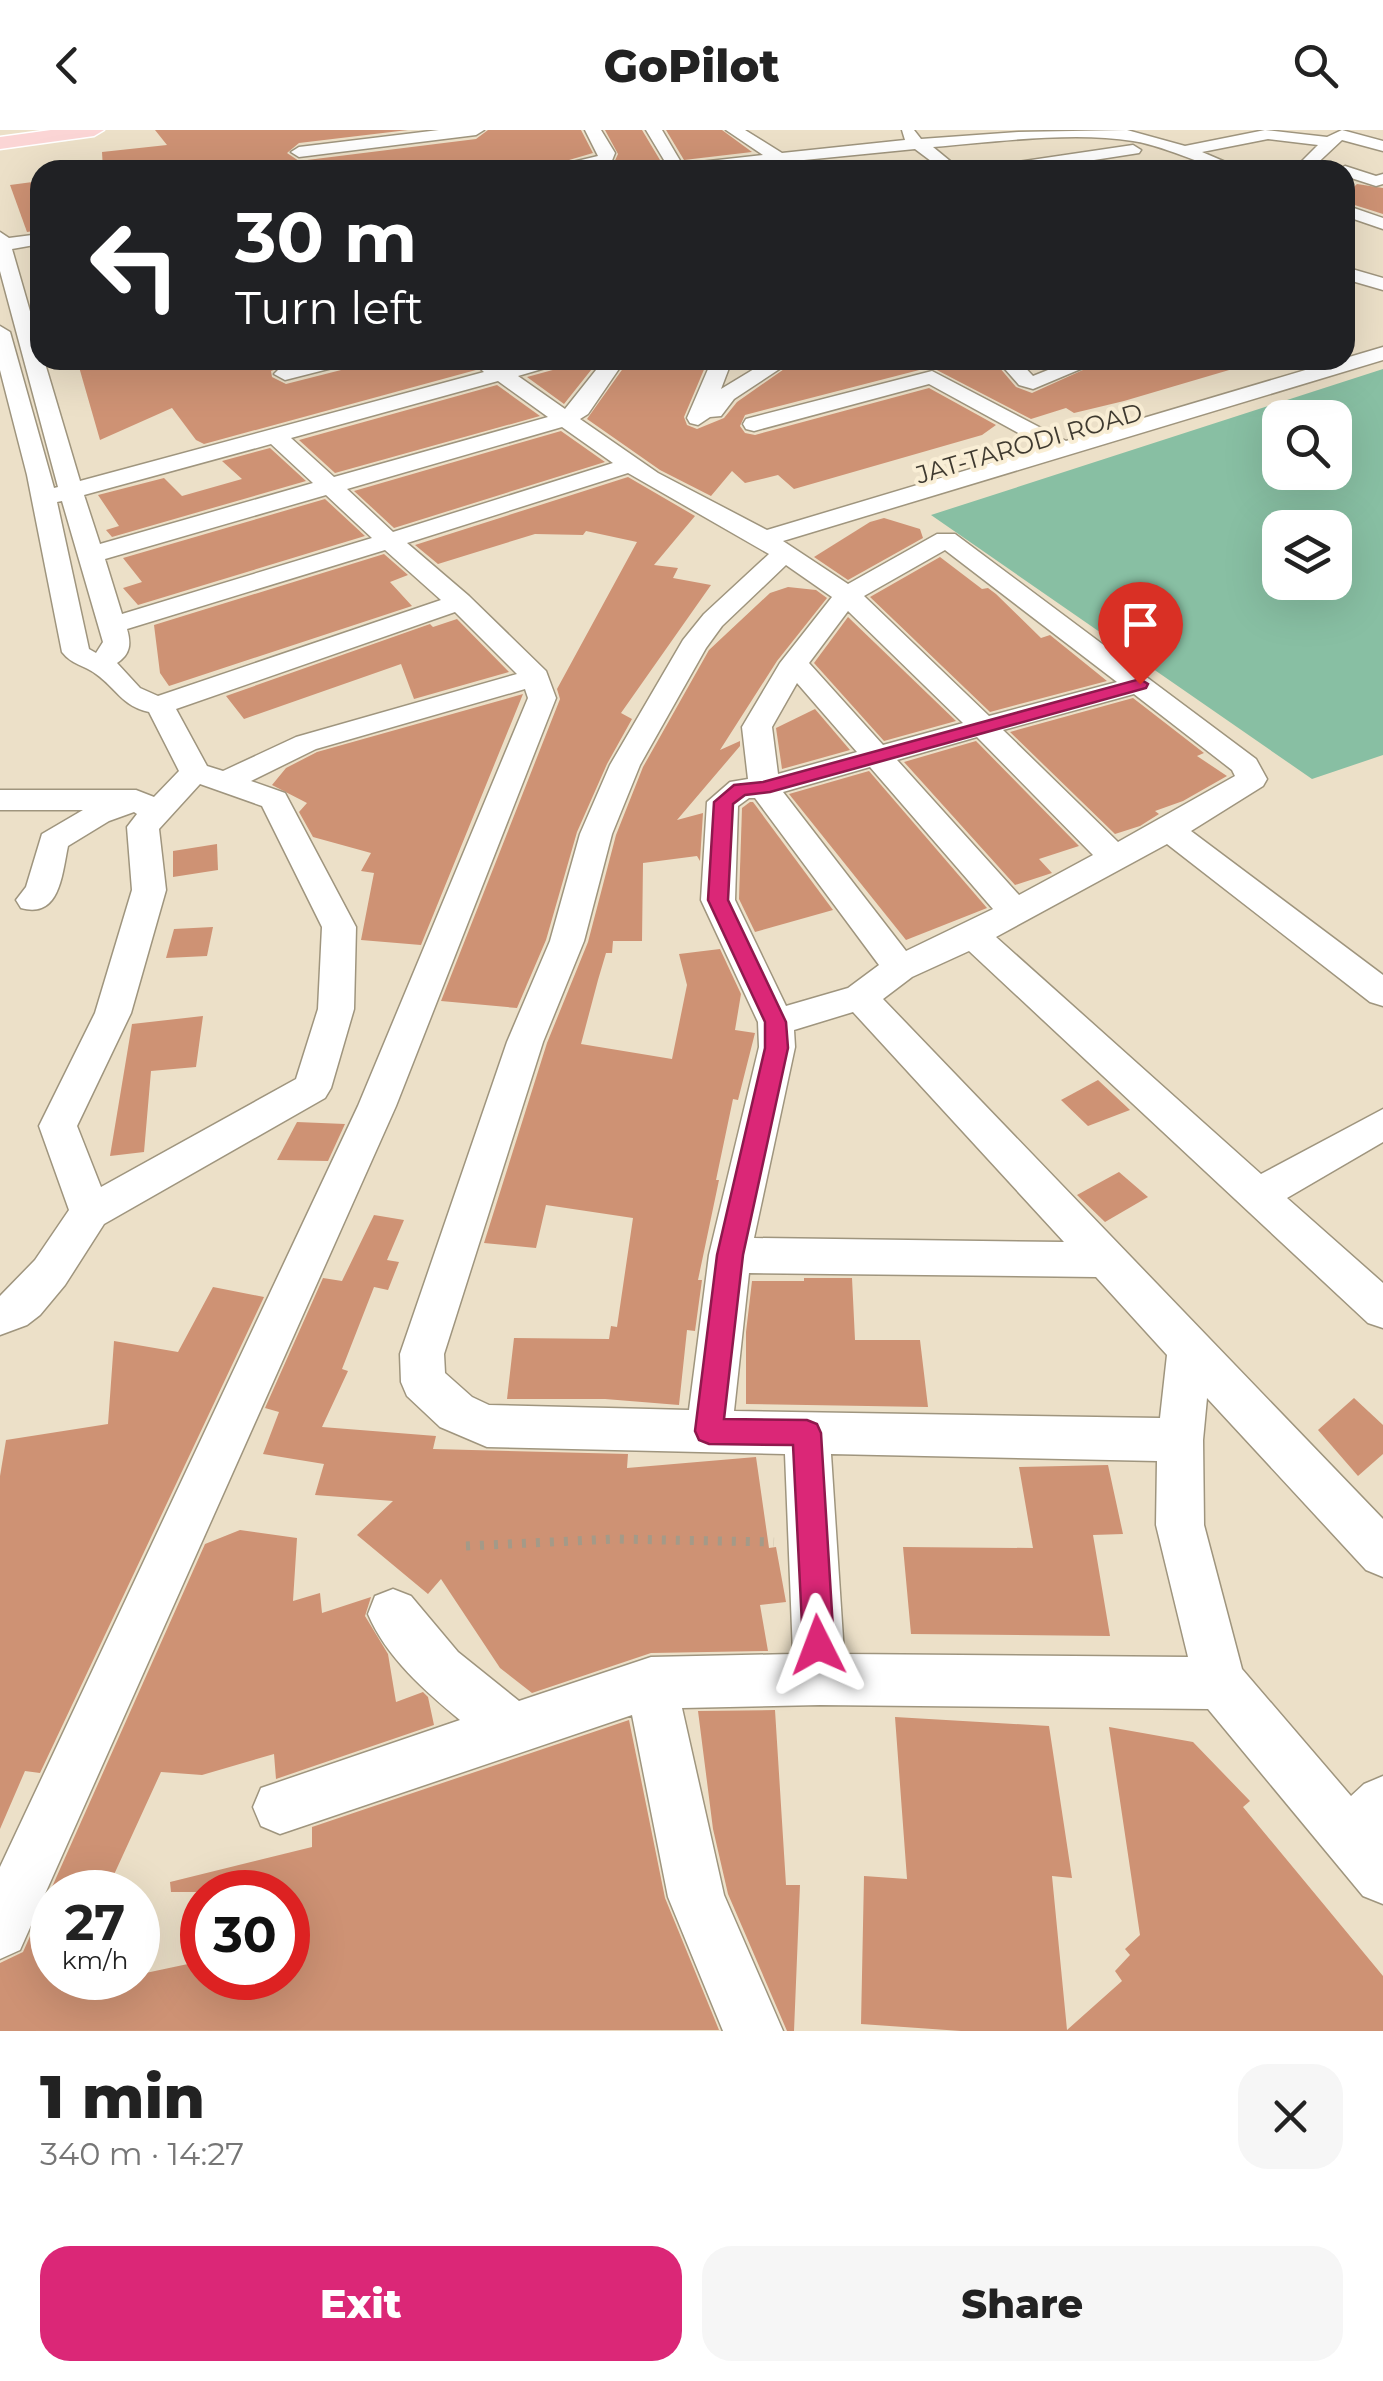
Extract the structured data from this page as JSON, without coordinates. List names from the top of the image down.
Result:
{
  "streets": {
    "street": ["JAT-TARODI ROAD"]
  },
  "page": {
    "header": "GoPilot",
    "turn": ["30 m", "Turn left"],
    "speed": "27 km/h",
    "limit": "30",
    "heading": ["1 min", "340 m · 14:27"],
    "buttons": ["Exit", "Share"]
  }
}
